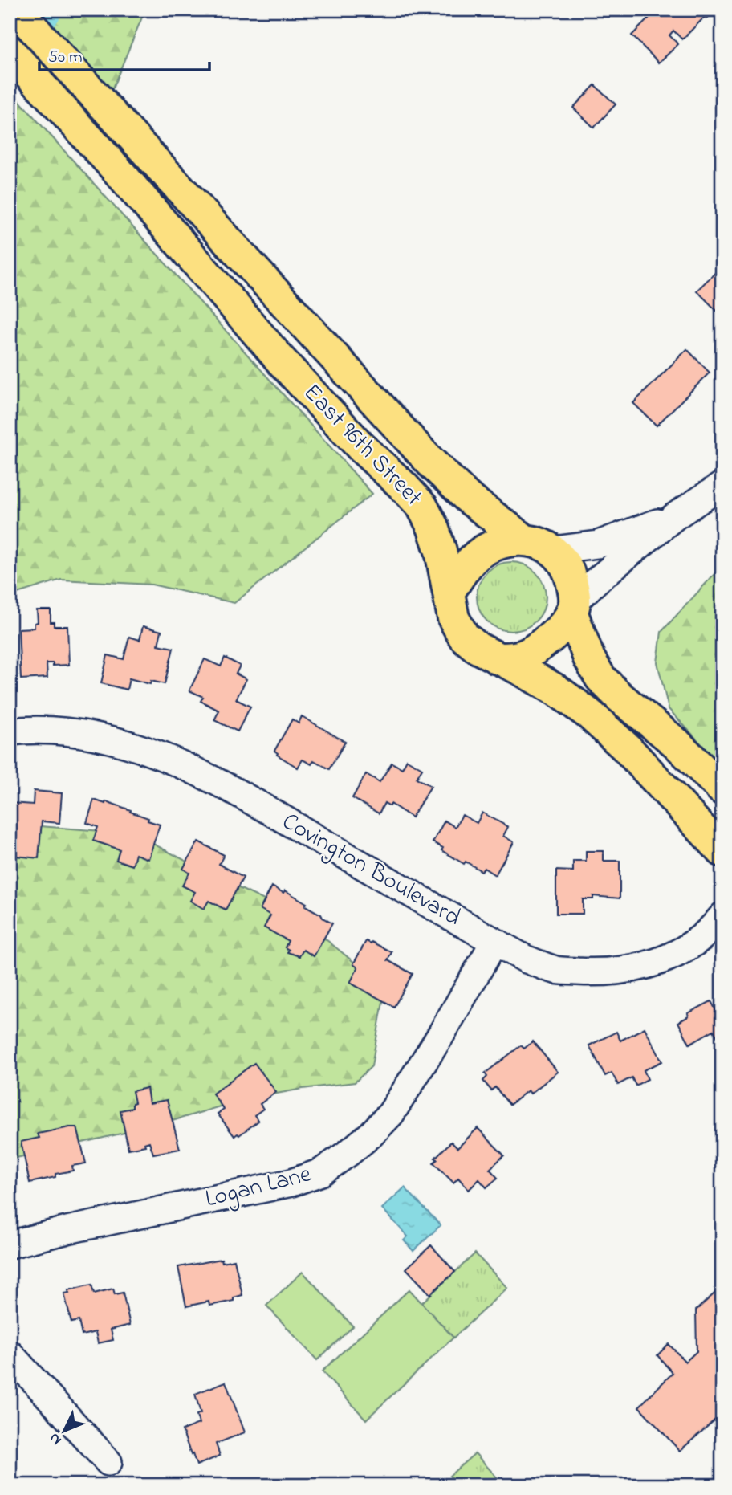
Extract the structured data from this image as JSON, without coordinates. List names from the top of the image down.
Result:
{
  "streets": {
    "main road": ["East 96th Street"],
    "street": ["Covington Boulevard", "Logan Lane"]
  },
  "crossings": [
    ["Covington Boulevard", "Logan Lane"]
  ],
  "scale_bar": "50 m",
  "north": "bottom left"
}
